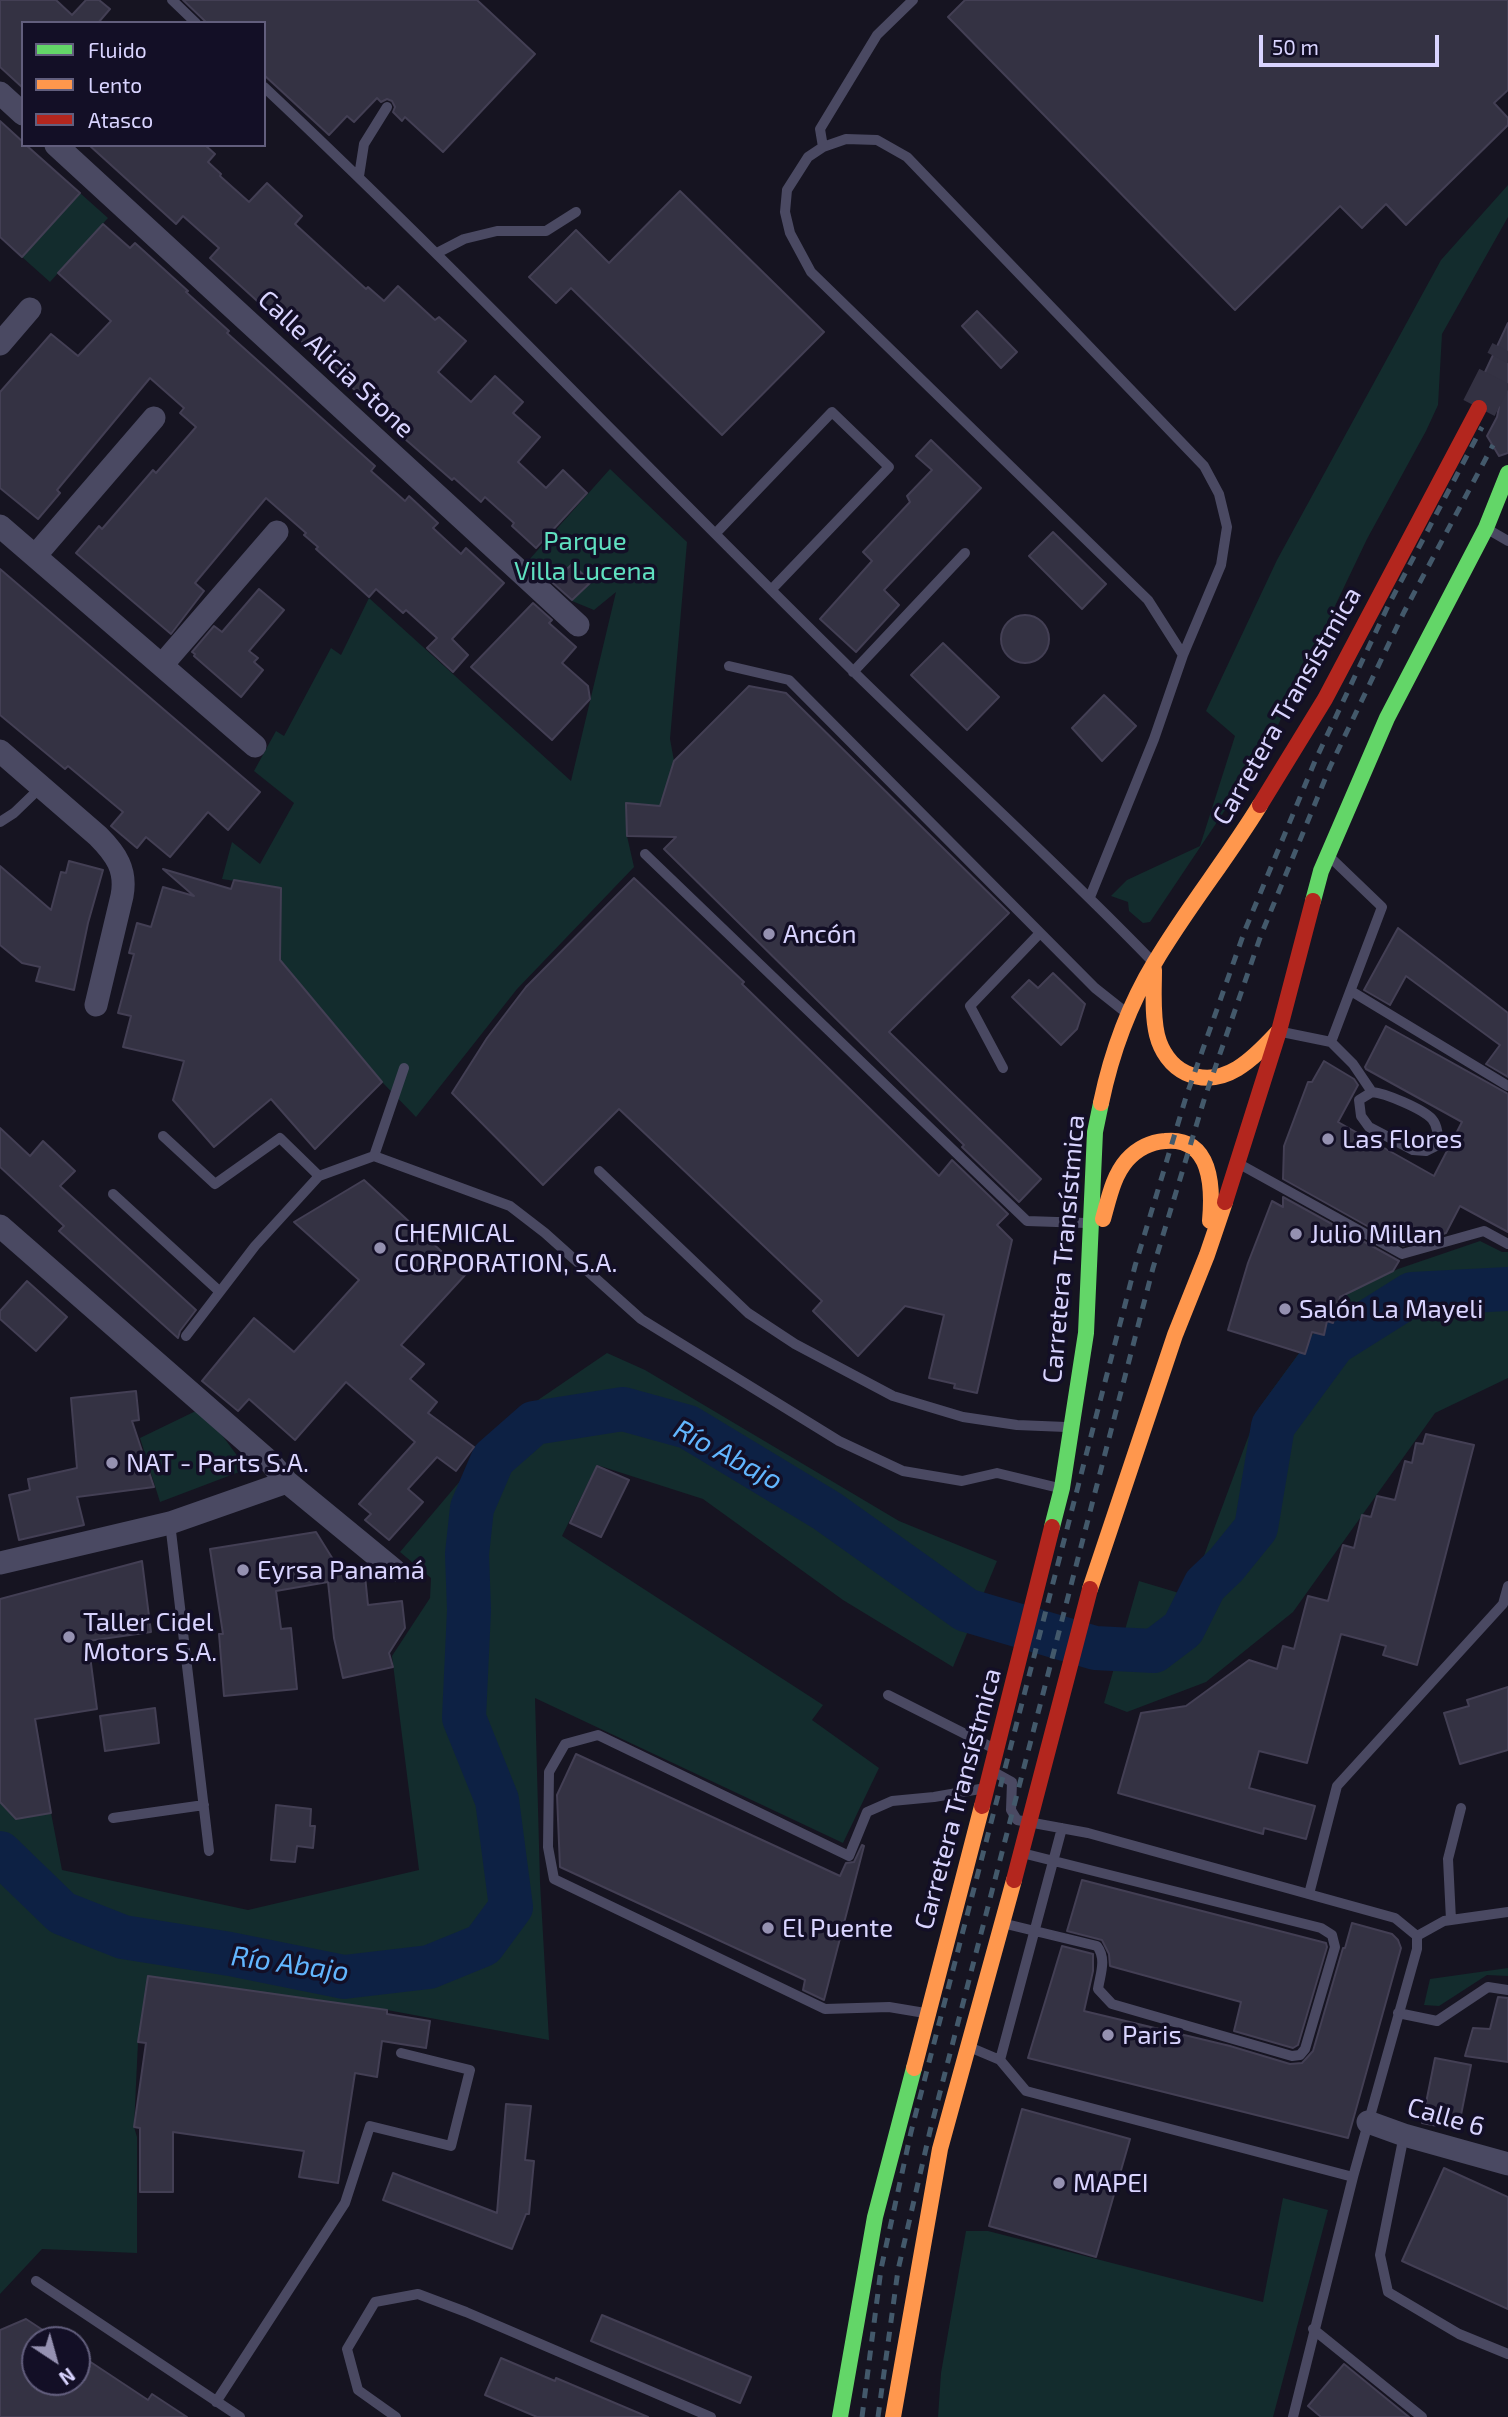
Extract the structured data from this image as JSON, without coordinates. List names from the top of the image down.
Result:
{
  "streets": {
    "main road": ["Carretera Transístmica"],
    "street": ["Calle Alicia Stone", "Calle 6"]
  },
  "water": ["Río Abajo"],
  "parks": ["Parque Villa Lucena"],
  "places": [
    "Ancón",
    "Las Flores",
    "Julio Millan",
    "CHEMICAL CORPORATION, S.A.",
    "Salón La Mayeli",
    "NAT - Parts S.A.",
    "Eyrsa Panamá",
    "Taller Cidel Motors S.A.",
    "El Puente",
    "Paris",
    "MAPEI"
  ],
  "legend": ["Fluido", "Lento", "Atasco"],
  "scale_bar": "50 m",
  "north": "bottom right"
}
